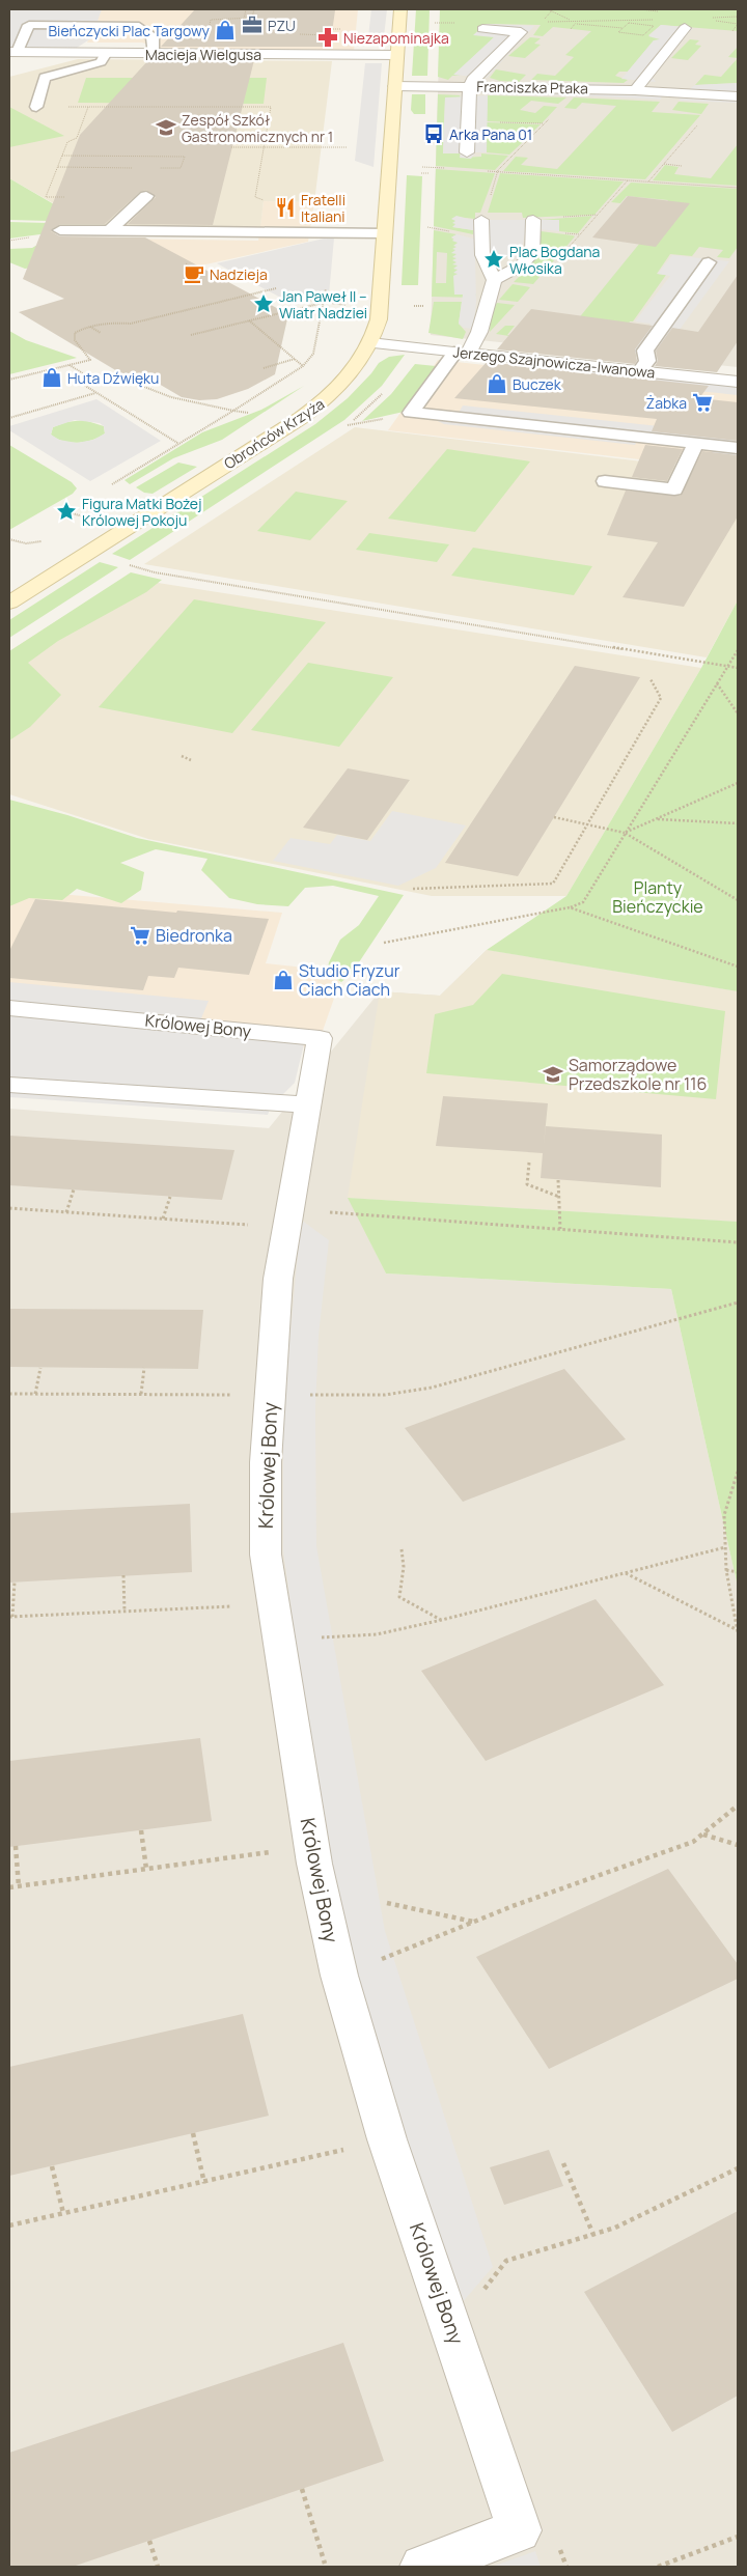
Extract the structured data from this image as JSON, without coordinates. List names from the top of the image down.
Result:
{
  "streets": {
    "street": [
      "Macieja Wielgusa",
      "Franciszka Ptaka",
      "Jerzego Szajnowicza-Iwanowa",
      "Obrońców Krzyża",
      "Królowej Bony"
    ]
  },
  "crossings": [
    ["Macieja Wielgusa", "Obrońców Krzyża"],
    ["Franciszka Ptaka", "Obrońców Krzyża"],
    ["Jerzego Szajnowicza-Iwanowa", "Obrońców Krzyża"]
  ],
  "parks": ["Planty Bieńczyckie"],
  "places": {
    "office": ["PZU"],
    "shop": [
      "Bieńczycki Plac Targowy",
      "Huta Dźwięku",
      "Buczek",
      "Studio Fryzur Ciach Ciach"
    ],
    "pharmacy": ["Niezapominajka"],
    "school or university": ["Zespół Szkół Gastronomicznych nr 1", "Samorządowe Przedszkole nr 116"],
    "bus stop": ["Arka Pana 01"],
    "restaurant": ["Fratelli Italiani"],
    "place": ["Plac Bogdana Włosika", "Jan Paweł II – Wiatr Nadziei", "Figura Matki Bożej Królowej Pokoju"],
    "cafe": ["Nadzieja"],
    "supermarket": ["Żabka", "Biedronka"]
  }
}
